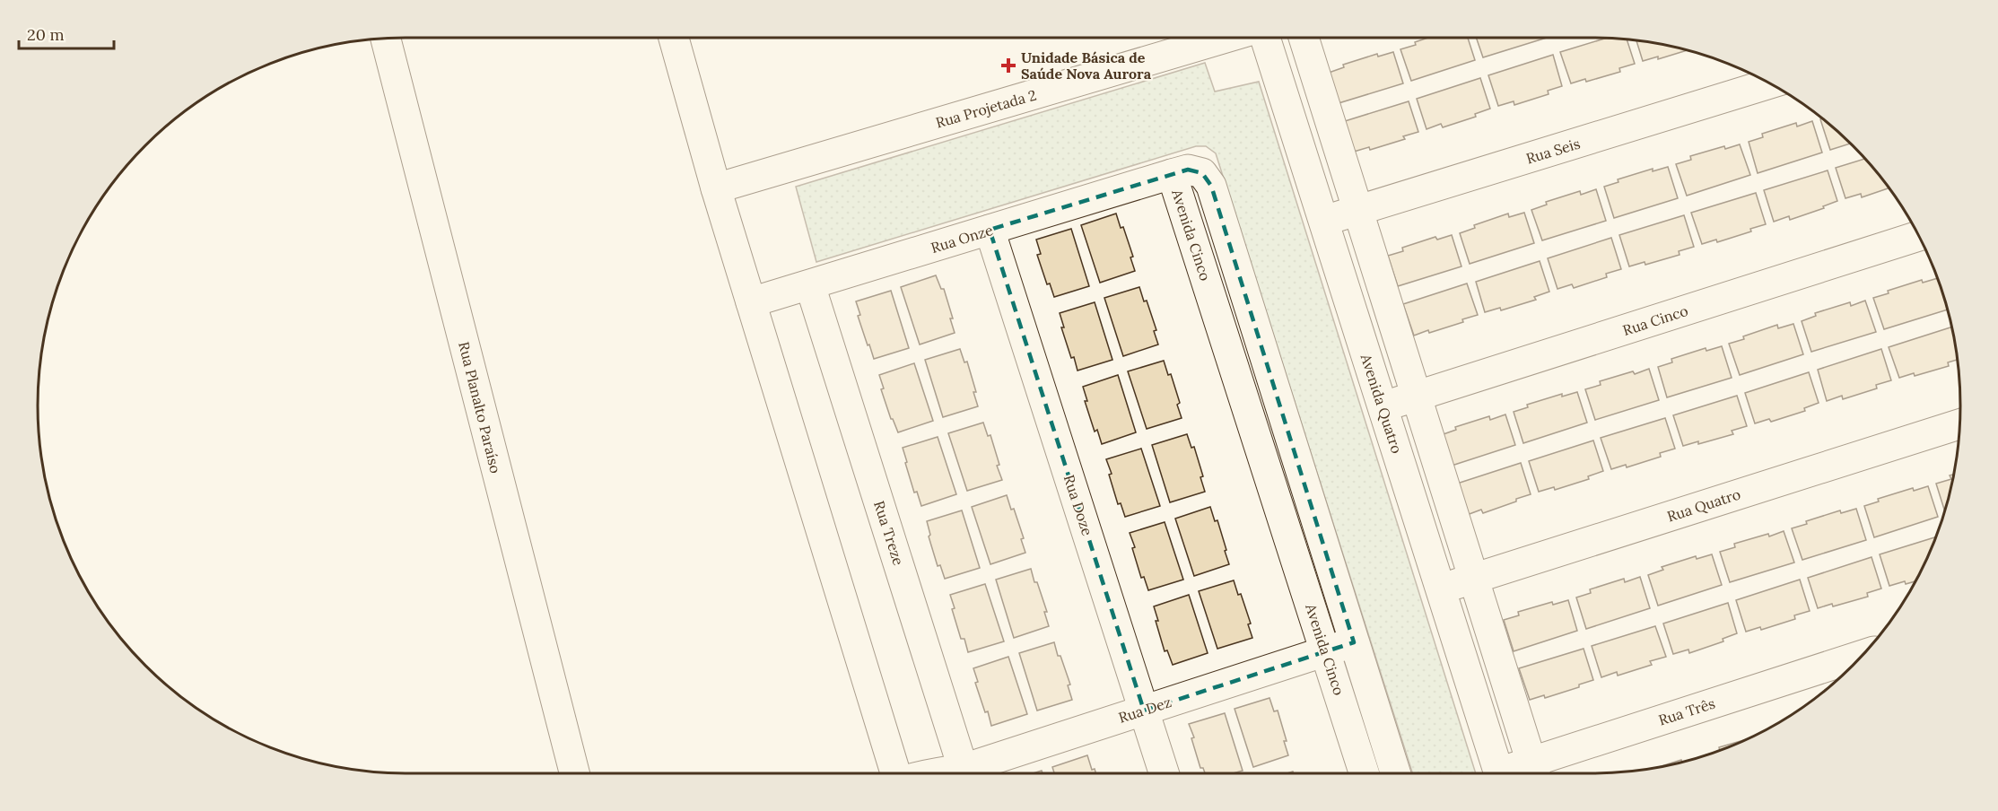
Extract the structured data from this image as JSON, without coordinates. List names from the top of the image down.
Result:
{
  "streets": {
    "street": [
      "Rua Projetada 2",
      "Rua Seis",
      "Avenida Cinco",
      "Rua Onze",
      "Rua Cinco",
      "Avenida Quatro",
      "Rua Planalto Paraíso",
      "Rua Doze",
      "Rua Quatro",
      "Rua Treze",
      "Rua Dez",
      "Rua Três"
    ]
  },
  "crossings": [
    ["Rua Seis", "Avenida Quatro"],
    ["Avenida Cinco", "Rua Onze"],
    ["Avenida Cinco", "Rua Dez"],
    ["Rua Onze", "Rua Doze"],
    ["Rua Onze", "Rua Treze"],
    ["Rua Cinco", "Avenida Quatro"],
    ["Avenida Quatro", "Rua Quatro"],
    ["Rua Doze", "Rua Dez"]
  ],
  "places": {
    "health": ["Unidade Básica de Saúde Nova Aurora"]
  },
  "scale_bar": "20 m"
}
